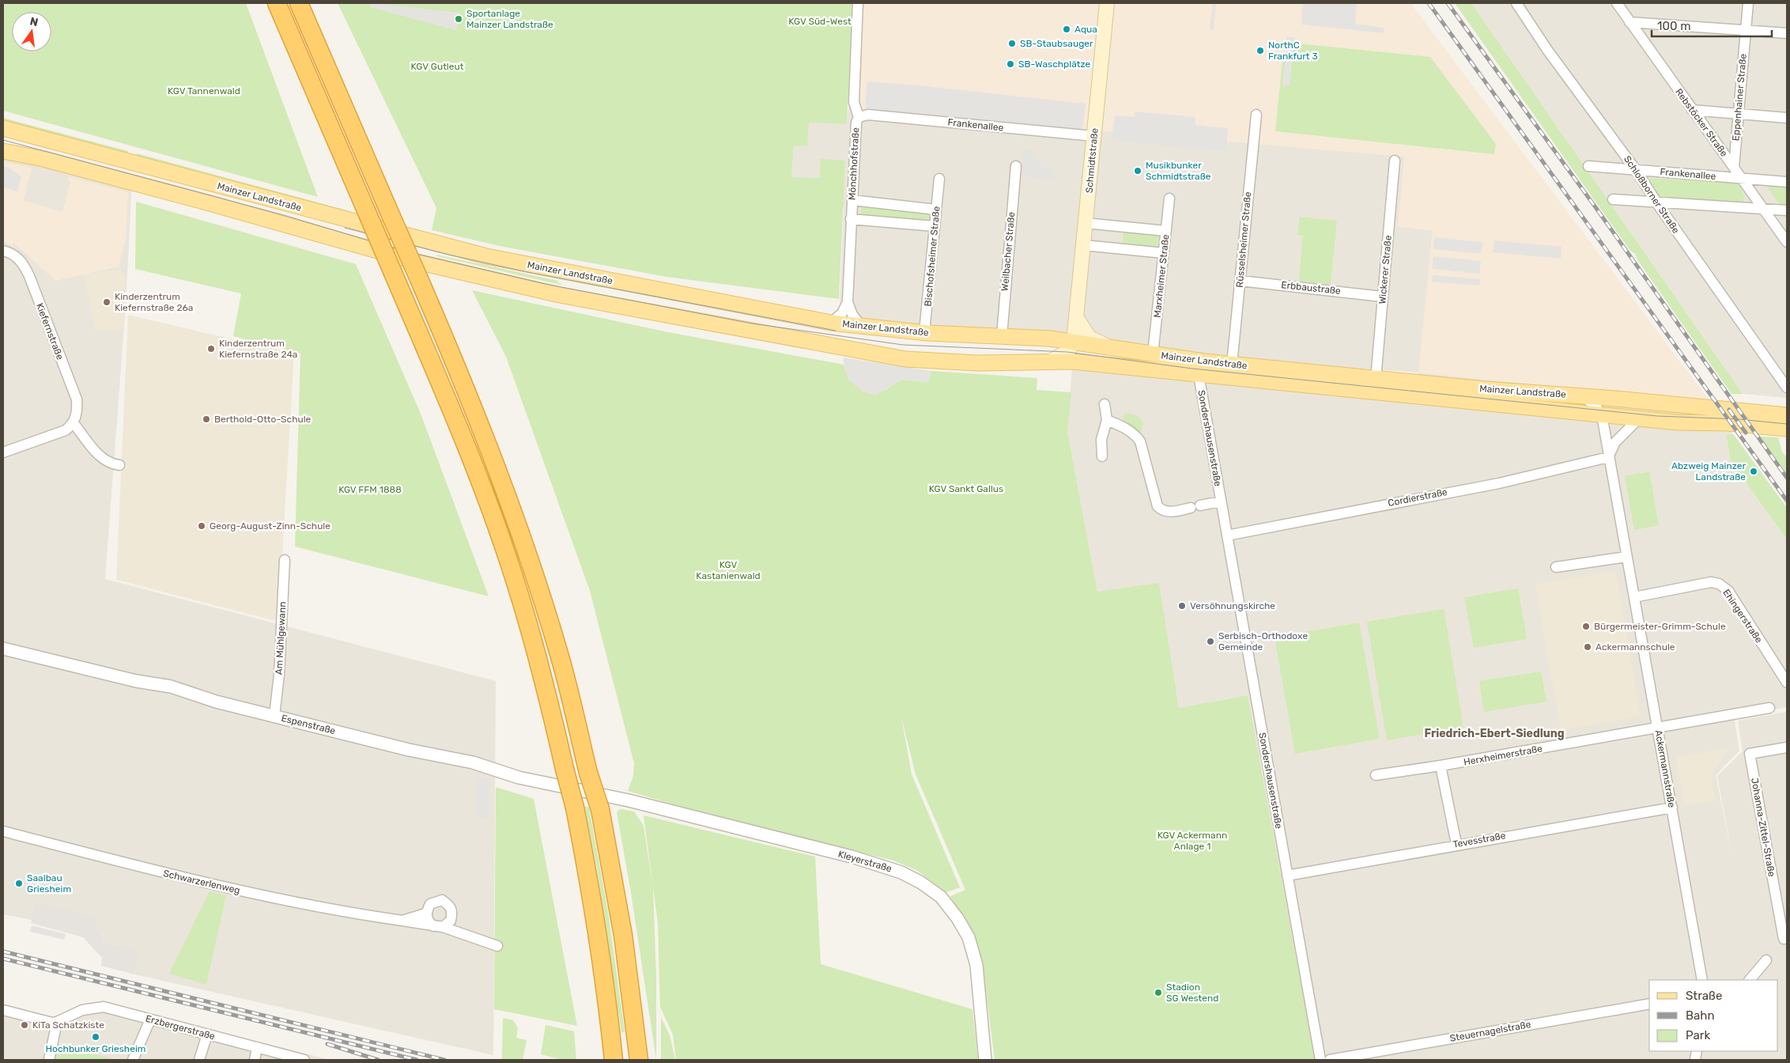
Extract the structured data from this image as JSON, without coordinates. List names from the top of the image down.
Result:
{
  "streets": {
    "main road": ["Schmidtstraße", "Mainzer Landstraße"],
    "street": [
      "Eppenhainer Straße",
      "Rebstöcker Straße",
      "Frankenallee",
      "Mönchhofstraße",
      "Schloßborner Straße",
      "Rüsselsheimer Straße",
      "Weilbacher Straße",
      "Bischofsheimer Straße",
      "Wickerer Straße",
      "Marxheimer Straße",
      "Erbbaustraße",
      "Kiefernstraße",
      "Sondershausenstraße",
      "Cordierstraße",
      "Ehingerstraße",
      "Am Mühlgewann",
      "Espenstraße",
      "Herxheimerstraße",
      "Ackermannstraße",
      "Johanna-Zittel-Straße",
      "Tevesstraße",
      "Kleyerstraße",
      "Schwarzerlenweg",
      "Erzbergerstraße",
      "Steuernagelstraße"
    ]
  },
  "crossings": [
    ["Eppenhainer Straße", "Rebstöcker Straße"],
    ["Rebstöcker Straße", "Frankenallee"],
    ["Frankenallee", "Schmidtstraße"],
    ["Frankenallee", "Mönchhofstraße"],
    ["Frankenallee", "Schloßborner Straße"],
    ["Schmidtstraße", "Mainzer Landstraße"],
    ["Mönchhofstraße", "Mainzer Landstraße"],
    ["Mainzer Landstraße", "Rüsselsheimer Straße"],
    ["Mainzer Landstraße", "Weilbacher Straße"],
    ["Mainzer Landstraße", "Bischofsheimer Straße"],
    ["Mainzer Landstraße", "Wickerer Straße"],
    ["Mainzer Landstraße", "Marxheimer Straße"],
    ["Mainzer Landstraße", "Sondershausenstraße"],
    ["Mainzer Landstraße", "Ackermannstraße"],
    ["Rüsselsheimer Straße", "Erbbaustraße"],
    ["Wickerer Straße", "Erbbaustraße"],
    ["Sondershausenstraße", "Cordierstraße"],
    ["Sondershausenstraße", "Tevesstraße"],
    ["Cordierstraße", "Ackermannstraße"],
    ["Ehingerstraße", "Ackermannstraße"],
    ["Am Mühlgewann", "Espenstraße"],
    ["Espenstraße", "Kleyerstraße"],
    ["Herxheimerstraße", "Ackermannstraße"],
    ["Ackermannstraße", "Tevesstraße"]
  ],
  "districts": ["Friedrich-Ebert-Siedlung"],
  "parks": [
    "KGV Süd-West",
    "KGV Gutleut",
    "KGV Tannenwald",
    "KGV Sankt Gallus",
    "KGV FFM 1888",
    "KGV Kastanienwald",
    "KGV Ackermann Anlage 1"
  ],
  "places": [
    "Sportanlage Mainzer Landstraße",
    "Aqua",
    "SB-Staubsauger",
    "NorthC Frankfurt 3",
    "SB-Waschplätze",
    "Musikbunker Schmidtstraße",
    "Kinderzentrum Kiefernstraße 26a",
    "Kinderzentrum Kiefernstraße 24a",
    "Berthold-Otto-Schule",
    "Abzweig Mainzer Landstraße",
    "Georg-August-Zinn-Schule",
    "Versöhnungskirche",
    "Bürgermeister-Grimm-Schule",
    "Serbisch-Orthodoxe Gemeinde",
    "Ackermannschule",
    "Saalbau Griesheim",
    "Stadion SG Westend",
    "KiTa Schatzkiste",
    "Hochbunker Griesheim"
  ],
  "legend": ["Straße", "Bahn", "Park"],
  "scale_bar": "100 m",
  "north": "top"
}
